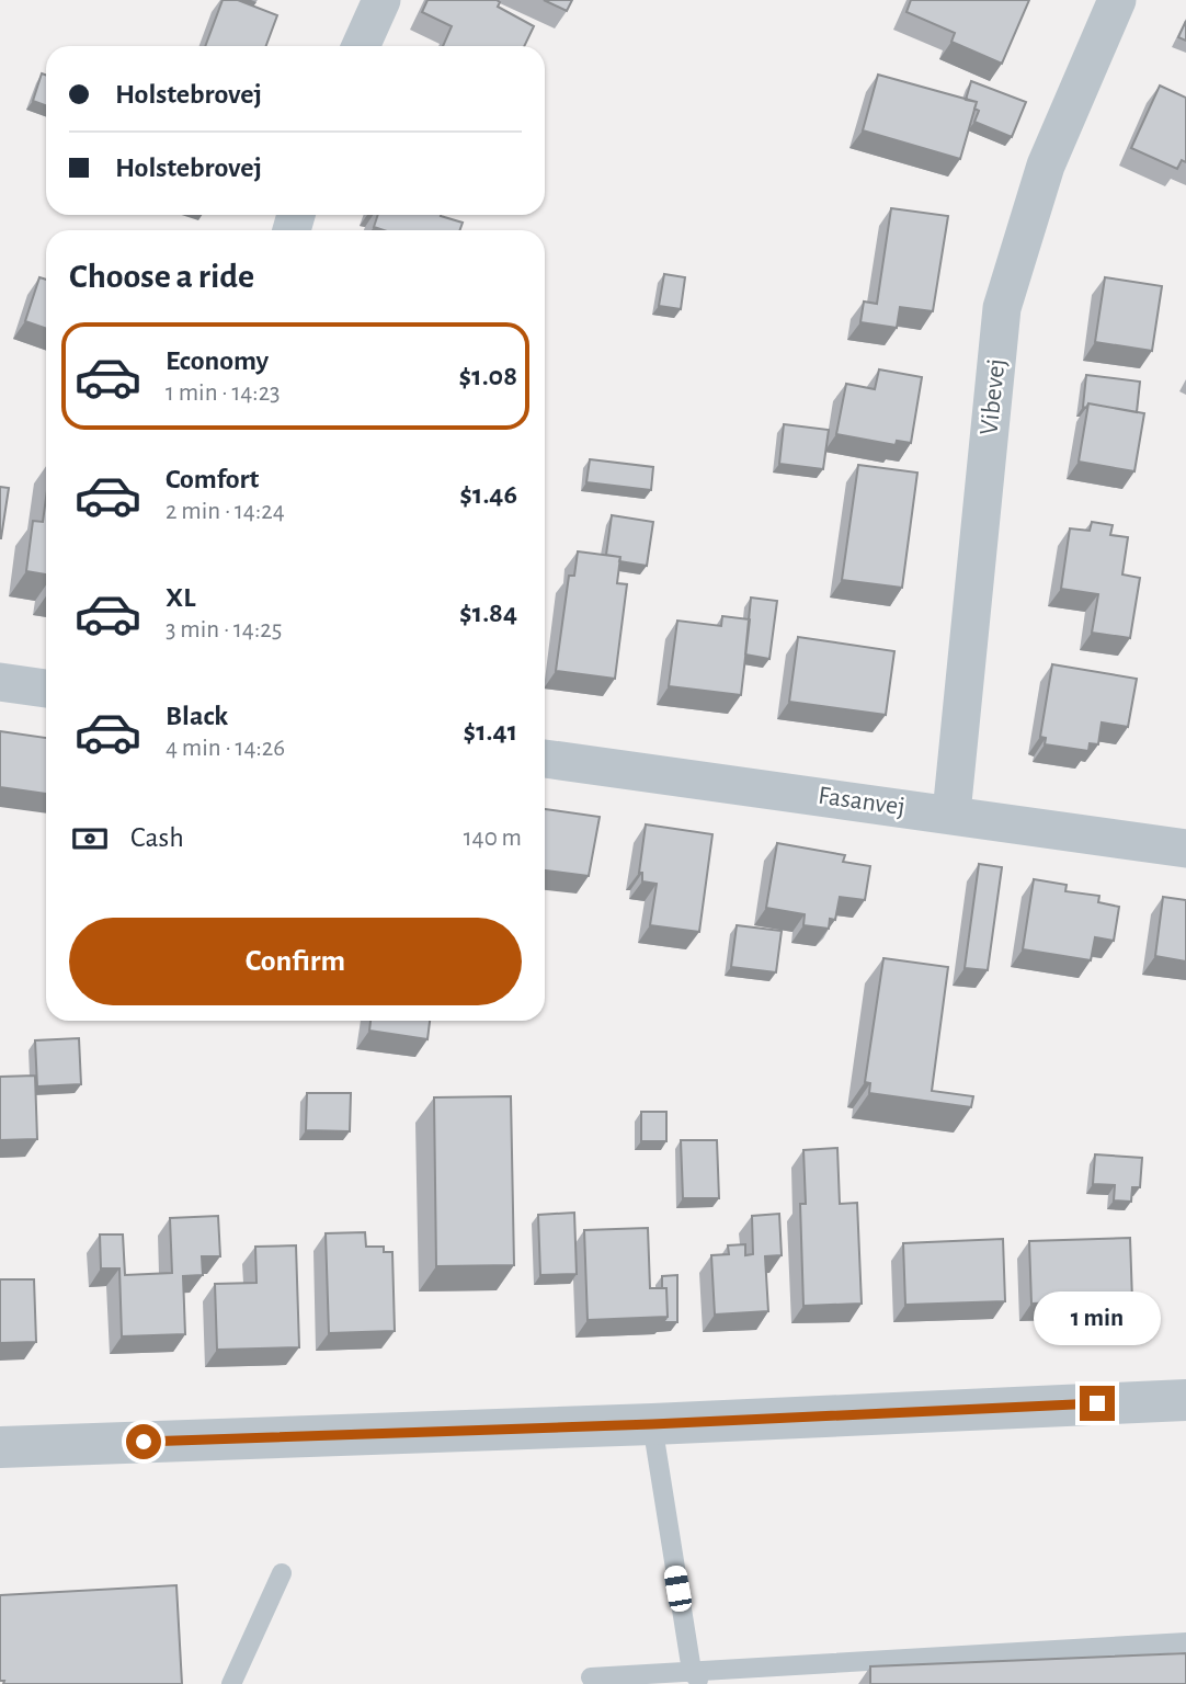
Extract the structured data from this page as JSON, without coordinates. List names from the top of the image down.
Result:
{
  "streets": {
    "street": ["Vibevej", "Fasanvej"]
  },
  "crossings": [
    ["Vibevej", "Fasanvej"]
  ],
  "page": {
    "banner": ["Holstebrovej", "Holstebrovej"],
    "heading": "Choose a ride",
    "list": [
      {
        "name": "Economy",
        "note": "1 min · 14:23",
        "value": "$1.08"
      },
      {
        "name": "Comfort",
        "note": "2 min · 14:24",
        "value": "$1.46"
      },
      {
        "name": "XL",
        "note": "3 min · 14:25",
        "value": "$1.84"
      },
      {
        "name": "Black",
        "note": "4 min · 14:26",
        "value": "$1.41"
      }
    ],
    "pay": ["Cash", "140 m"],
    "buttons": "Confirm",
    "bubble": "1 min"
  }
}
